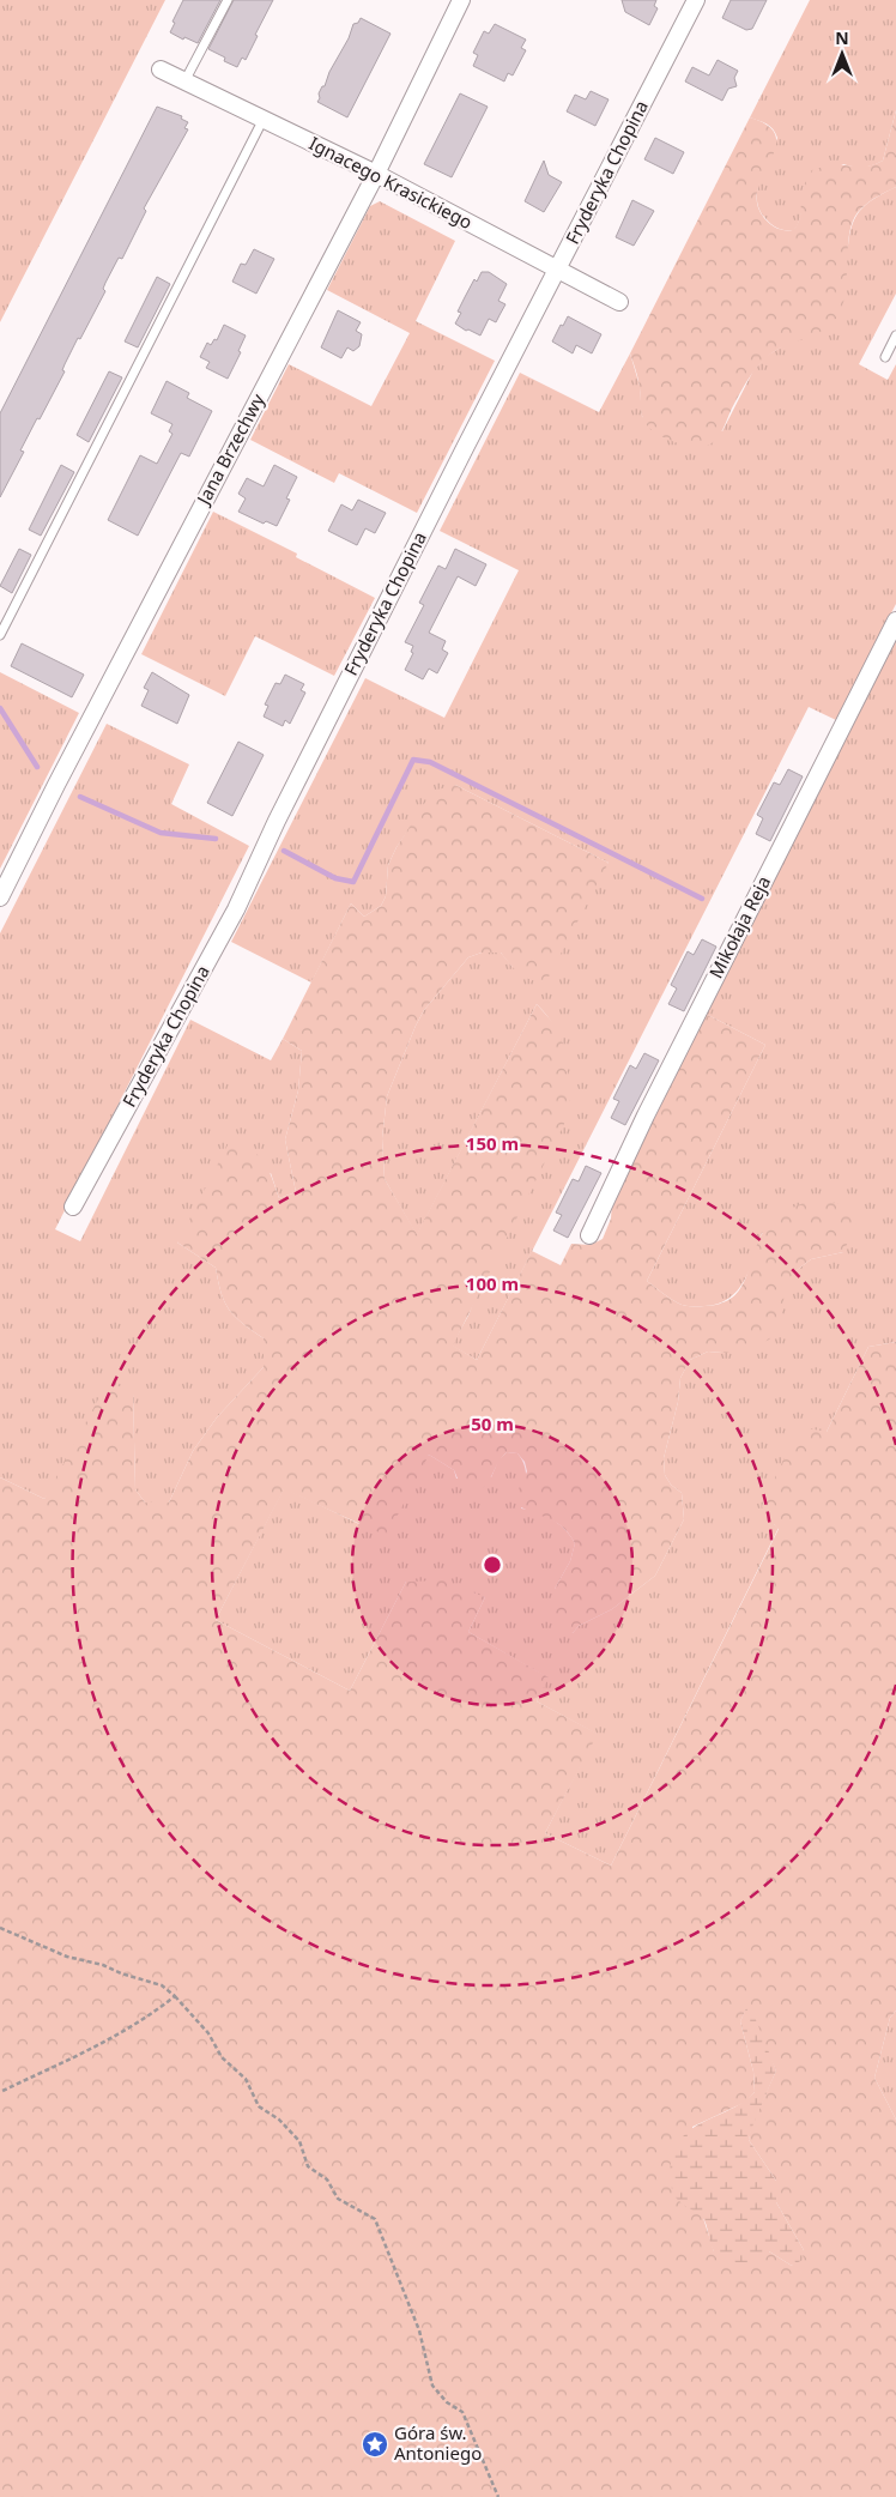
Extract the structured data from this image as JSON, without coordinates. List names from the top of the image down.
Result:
{
  "streets": {
    "street": [
      "Fryderyka Chopina",
      "Ignacego Krasickiego",
      "Jana Brzechwy",
      "Mikołaja Reja"
    ]
  },
  "crossings": [
    ["Fryderyka Chopina", "Ignacego Krasickiego"],
    ["Ignacego Krasickiego", "Jana Brzechwy"]
  ],
  "places": {
    "place": ["Góra św. Antoniego"]
  },
  "north": "top",
  "rings": ["150 m", "100 m", "50 m"]
}
